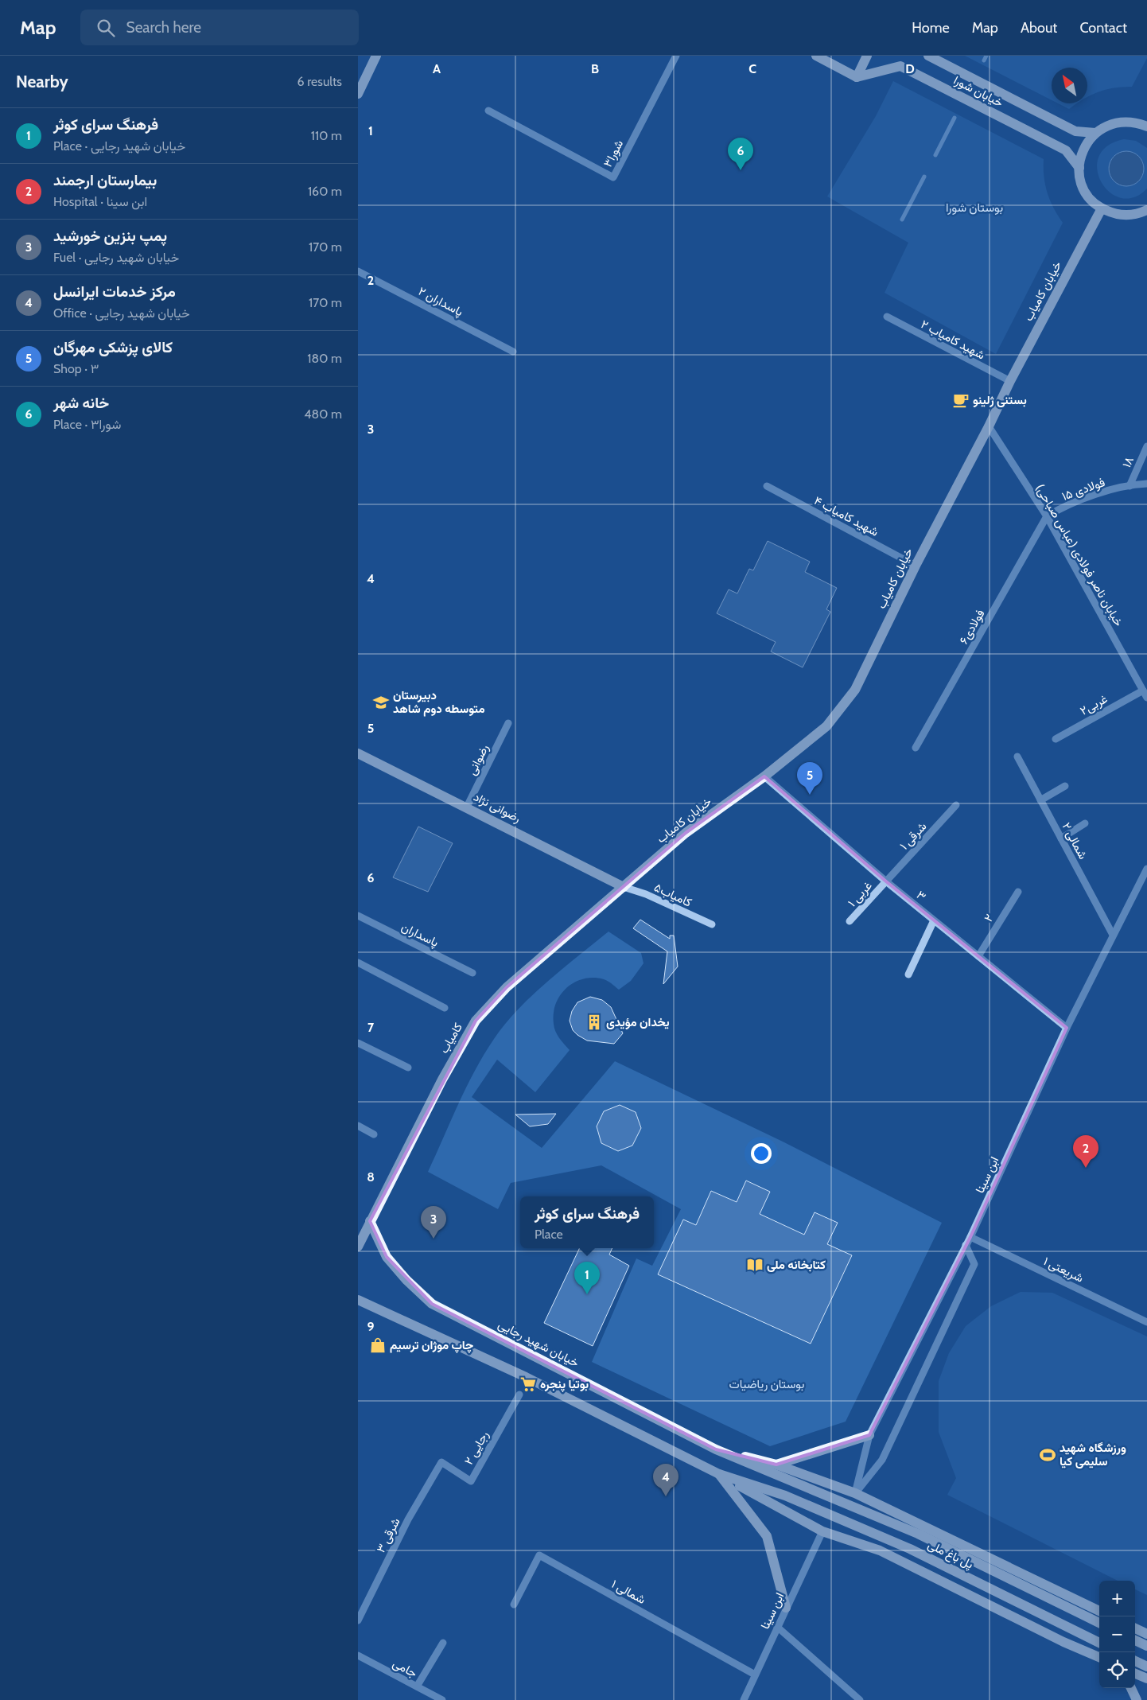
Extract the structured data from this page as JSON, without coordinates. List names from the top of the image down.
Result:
{
  "streets": {
    "main road": [
      "خیابان شورا",
      "خیابان کامیاب",
      "رضوانی نژاد",
      "کامیاب",
      "خیابان شهید رجایی",
      "پل باغ ملی"
    ],
    "street": [
      "شورا۳",
      "پاسداران ۲",
      "شهید کامیاب ۲",
      "۱۸",
      "فولادی ۱۵",
      "شهید کامیاب ۴",
      "خیابان ناصر فولادی (عباس صباحی)",
      "فولادی۶",
      "غربی۲",
      "رضوانی",
      "۱ شرقی",
      "۲ شمالی",
      "۱ غربی",
      "کامیاب۵",
      "۳",
      "۲",
      "پاسداران",
      "ابن سینا",
      "شریعتی ۱",
      "رجایی ۲",
      "شرقی ۳",
      "شمالی ۱",
      "جامی"
    ]
  },
  "crossings": [
    ["خیابان کامیاب", "شهید کامیاب ۲"],
    ["خیابان کامیاب", "شهید کامیاب ۴"],
    ["خیابان کامیاب", "خیابان ناصر فولادی (عباس صباحی)"],
    ["خیابان کامیاب", "رضوانی نژاد"],
    ["خیابان کامیاب", "کامیاب۵"],
    ["خیابان کامیاب", "۳"],
    ["خیابان کامیاب", "کامیاب"],
    ["۱۸", "فولادی ۱۵"],
    ["فولادی ۱۵", "خیابان ناصر فولادی (عباس صباحی)"],
    ["فولادی ۱۵", "فولادی۶"],
    ["خیابان ناصر فولادی (عباس صباحی)", "فولادی۶"],
    ["خیابان ناصر فولادی (عباس صباحی)", "غربی۲"],
    ["رضوانی", "رضوانی نژاد"],
    ["رضوانی نژاد", "کامیاب۵"],
    ["رضوانی نژاد", "کامیاب"],
    ["۱ شرقی", "۱ غربی"],
    ["۱ شرقی", "۳"],
    ["۲ شمالی", "ابن سینا"],
    ["۱ غربی", "۳"],
    ["کامیاب۵", "کامیاب"],
    ["۳", "۲"],
    ["۳", "ابن سینا"],
    ["کامیاب", "خیابان شهید رجایی"],
    ["ابن سینا", "شریعتی ۱"],
    ["ابن سینا", "شمالی ۱"],
    ["خیابان شهید رجایی", "پل باغ ملی"],
    ["رجایی ۲", "شرقی ۳"]
  ],
  "parks": ["بوستان شورا", "بوستان ریاضیات"],
  "places": {
    "cafe": ["بستنی ژلینو"],
    "school or university": ["دبیرستان متوسطه دوم شاهد"],
    "building": ["یخدان مؤیدی"],
    "library": ["کتابخانه ملی"],
    "shop": ["چاپ موژان ترسیم"],
    "supermarket": ["بوتیا پنجره"],
    "sports": ["ورزشگاه شهید سلیمی کیا"]
  },
  "north": "top left",
  "page": {
    "header": "Map",
    "search": "Search here",
    "nav": [
      "Home",
      "Map",
      "About",
      "Contact"
    ],
    "heading": ["Nearby", "6 results"],
    "list": [
      {
        "mark": "1",
        "name": "فرهنگ سرای کوثر",
        "note": "Place · خیابان شهید رجایی",
        "value": "110 m"
      },
      {
        "mark": "2",
        "name": "بیمارستان ارجمند",
        "note": "Hospital · ابن سینا",
        "value": "160 m"
      },
      {
        "mark": "3",
        "name": "پمپ بنزین خورشید",
        "note": "Fuel · خیابان شهید رجایی",
        "value": "170 m"
      },
      {
        "mark": "4",
        "name": "مرکز خدمات ایرانسل",
        "note": "Office · خیابان شهید رجایی",
        "value": "170 m"
      },
      {
        "mark": "5",
        "name": "کالای پزشکی مهرگان",
        "note": "Shop · ۳",
        "value": "180 m"
      },
      {
        "mark": "6",
        "name": "خانه شهر",
        "note": "Place · شورا۳",
        "value": "480 m"
      }
    ],
    "pins": [
      "6",
      "5",
      "2",
      "3",
      "1",
      "4"
    ],
    "popup": ["فرهنگ سرای کوثر", "Place"],
    "map_buttons": ["+", "−"]
  },
  "grid": {
    "columns": [
      "A",
      "B",
      "C",
      "D"
    ],
    "rows": [
      "1",
      "2",
      "3",
      "4",
      "5",
      "6",
      "7",
      "8",
      "9"
    ]
  }
}
